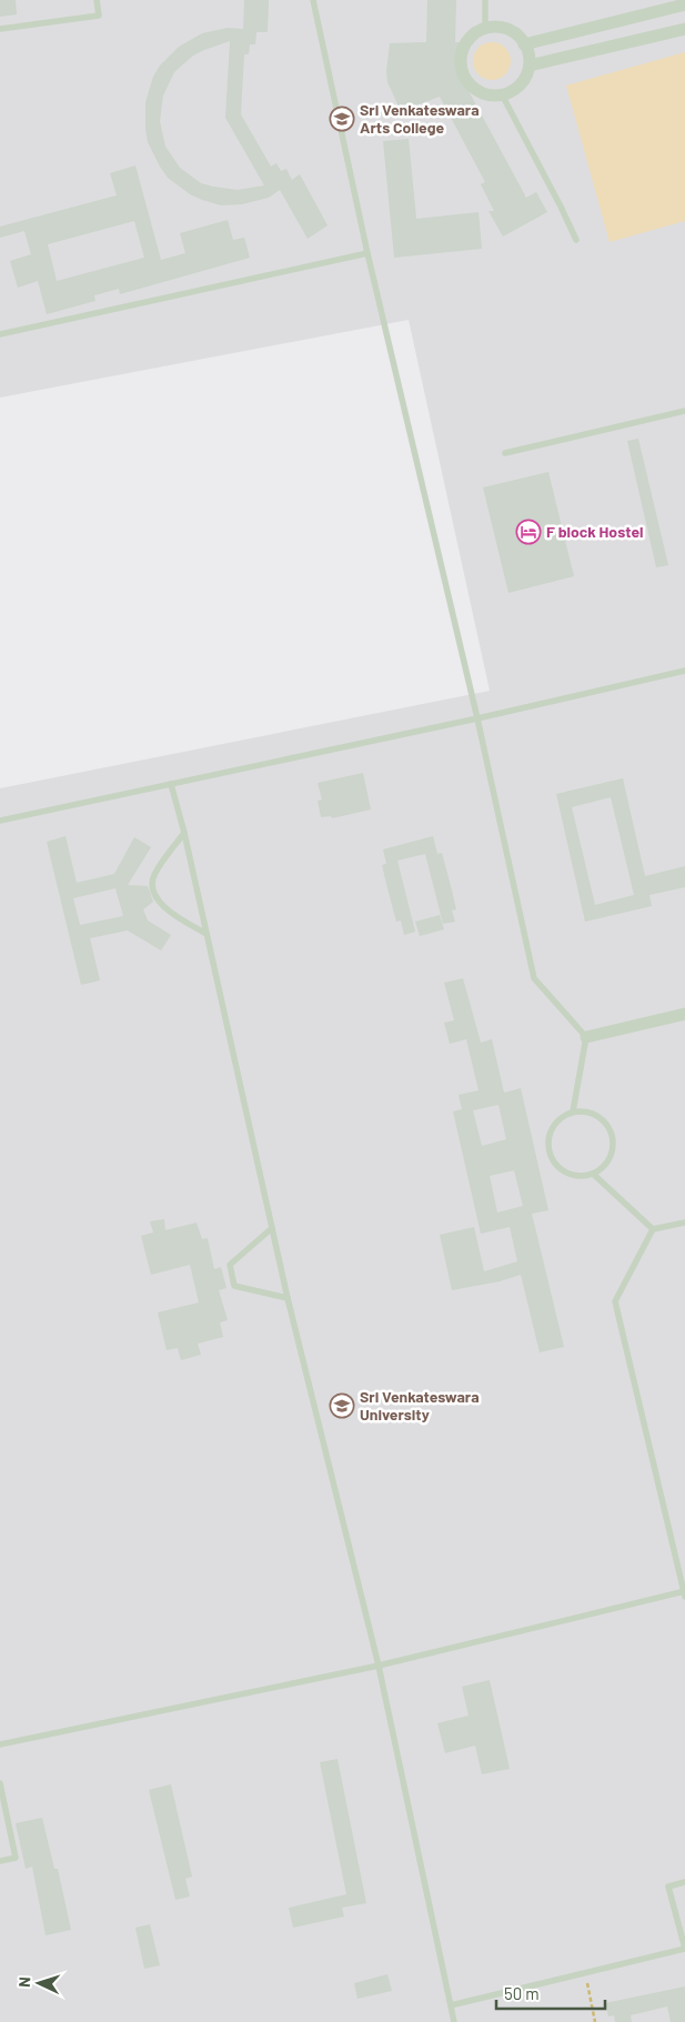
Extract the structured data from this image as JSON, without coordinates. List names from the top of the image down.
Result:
{
  "places": {
    "school or university": ["Sri Venkateswara Arts College", "Sri Venkateswara University"],
    "hotel": ["F block Hostel"]
  },
  "scale_bar": "50 m",
  "north": "left"
}
